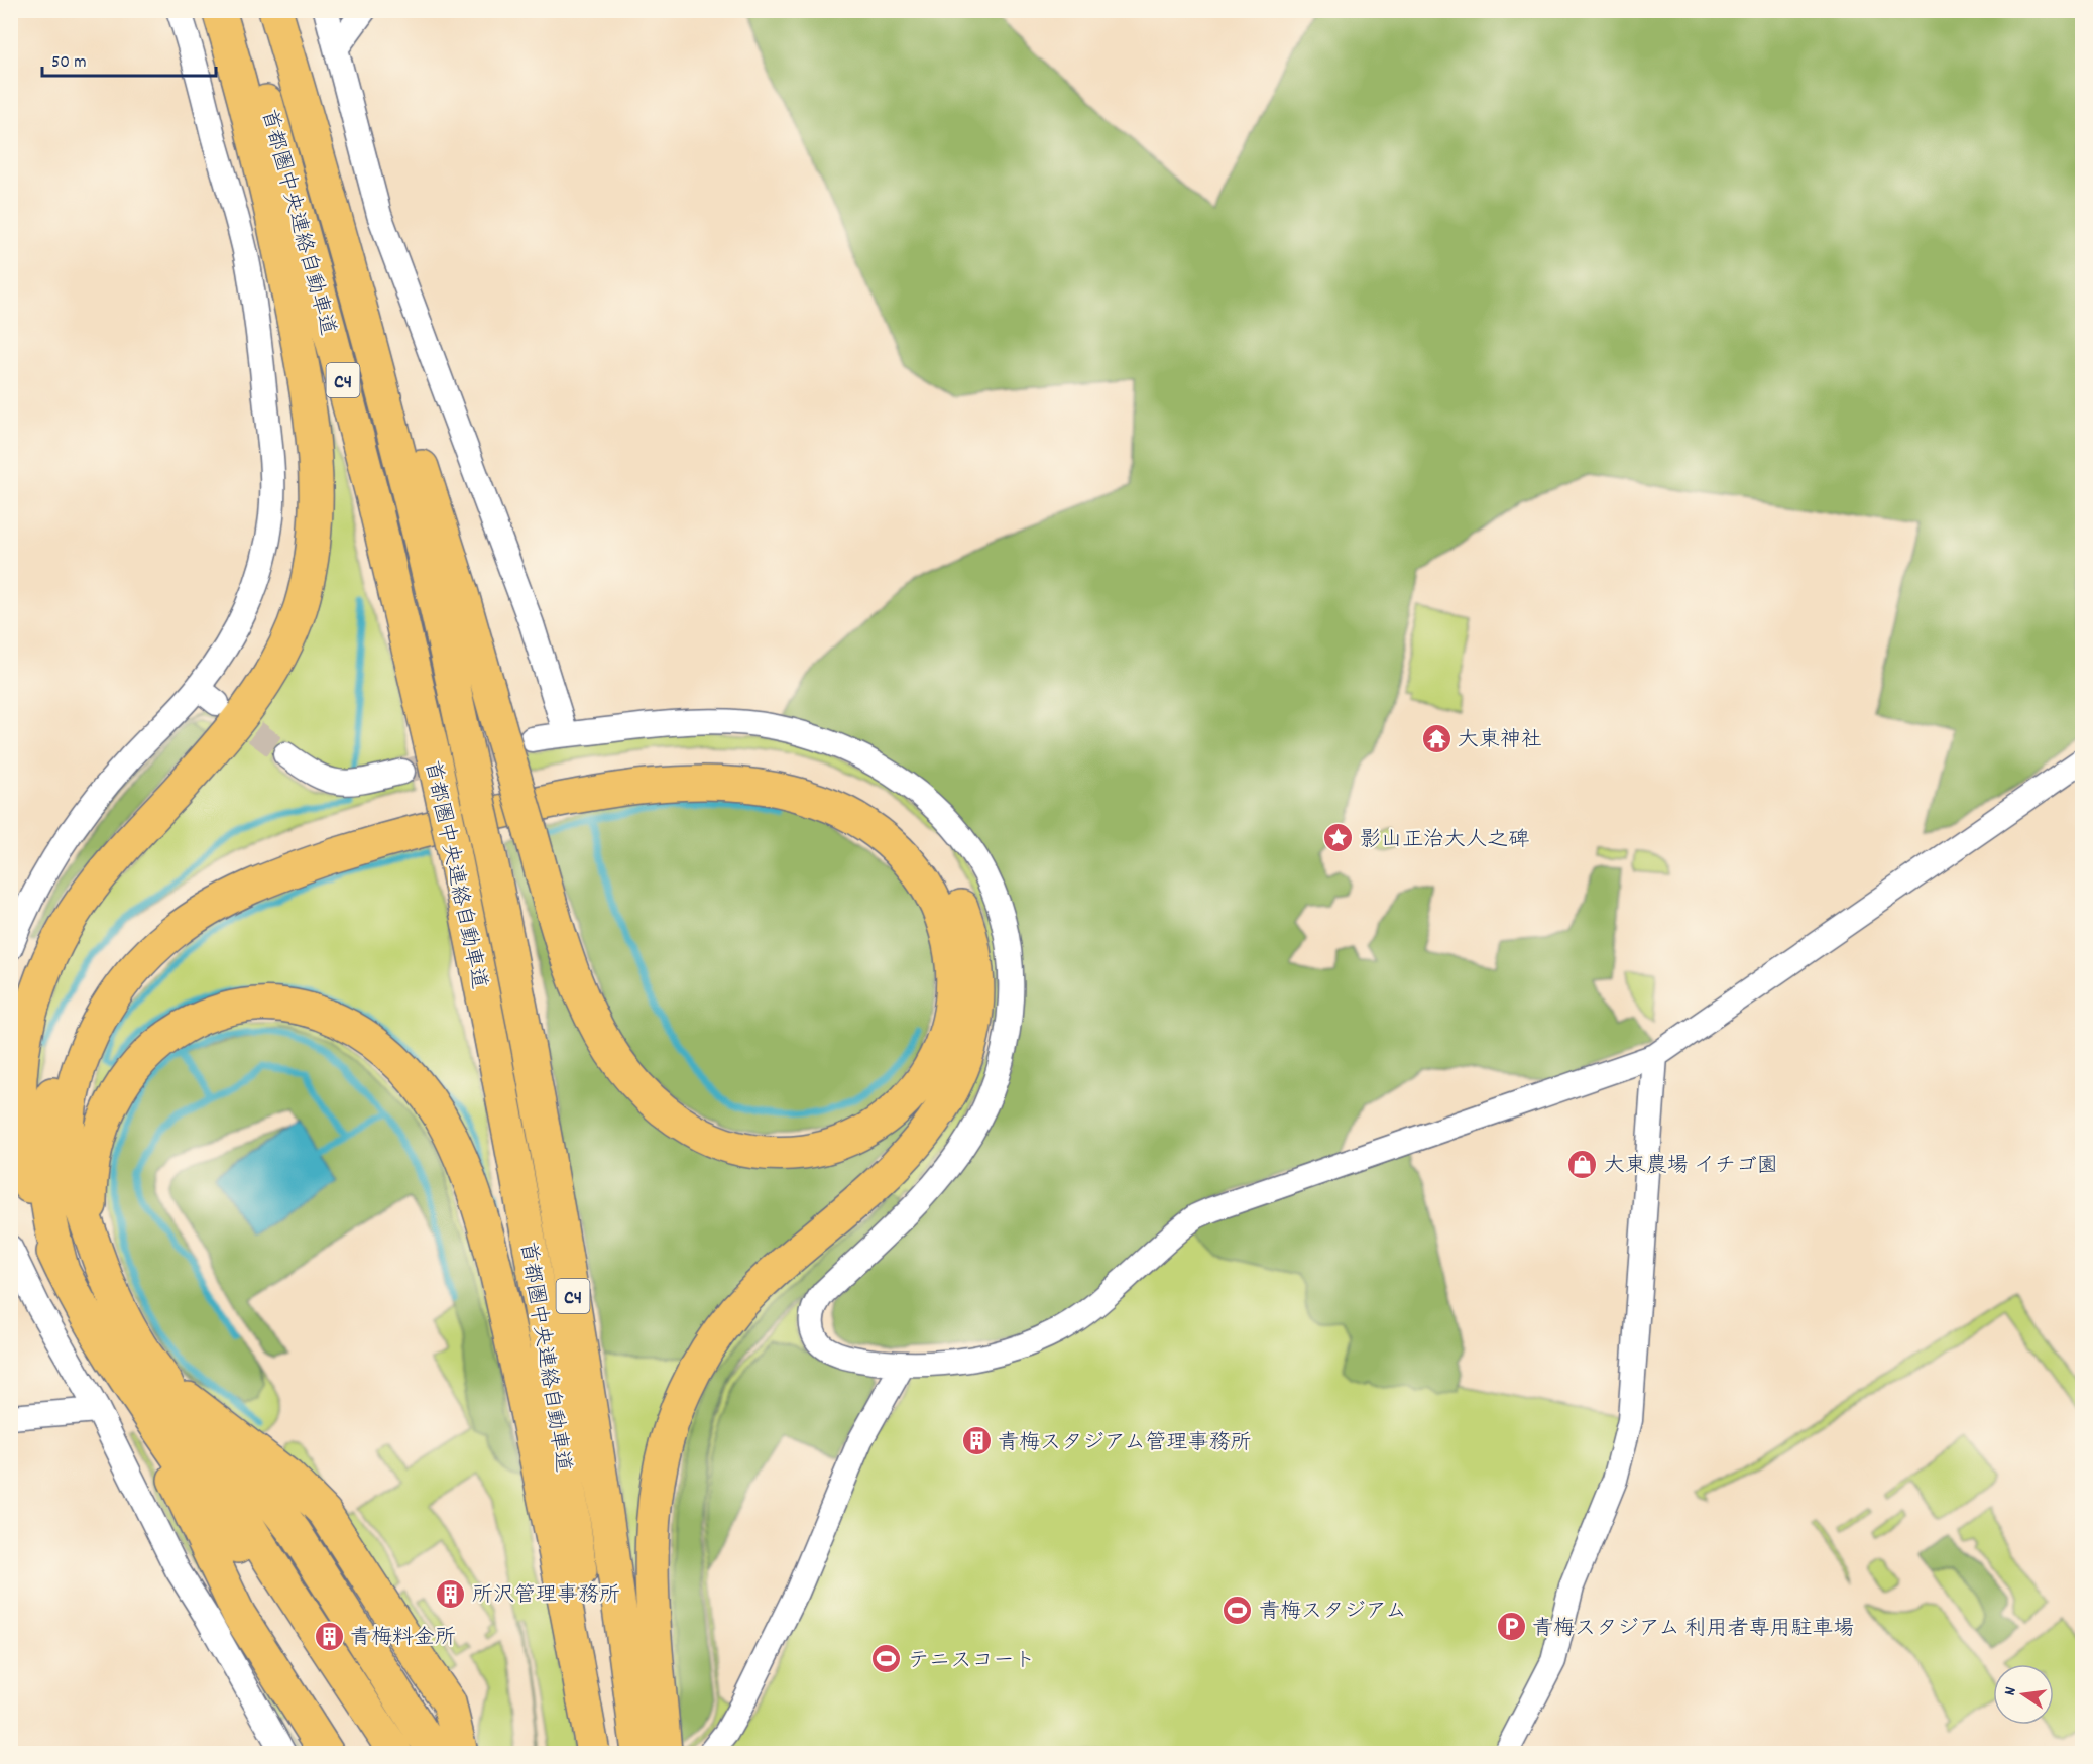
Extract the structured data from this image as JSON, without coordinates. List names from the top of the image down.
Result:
{
  "streets": {
    "highway": ["首都圏中央連絡自動車道", "C4"]
  },
  "places": {
    "temple": ["大東神社"],
    "place": ["影山正治大人之碑"],
    "shop": ["大東農場 イチゴ園"],
    "building": ["青梅スタジアム管理事務所", "所沢管理事務所", "青梅料金所"],
    "sports": ["青梅スタジアム", "テニスコート"],
    "parking": ["青梅スタジアム 利用者専用駐車場"]
  },
  "scale_bar": "50 m",
  "north": "left"
}
